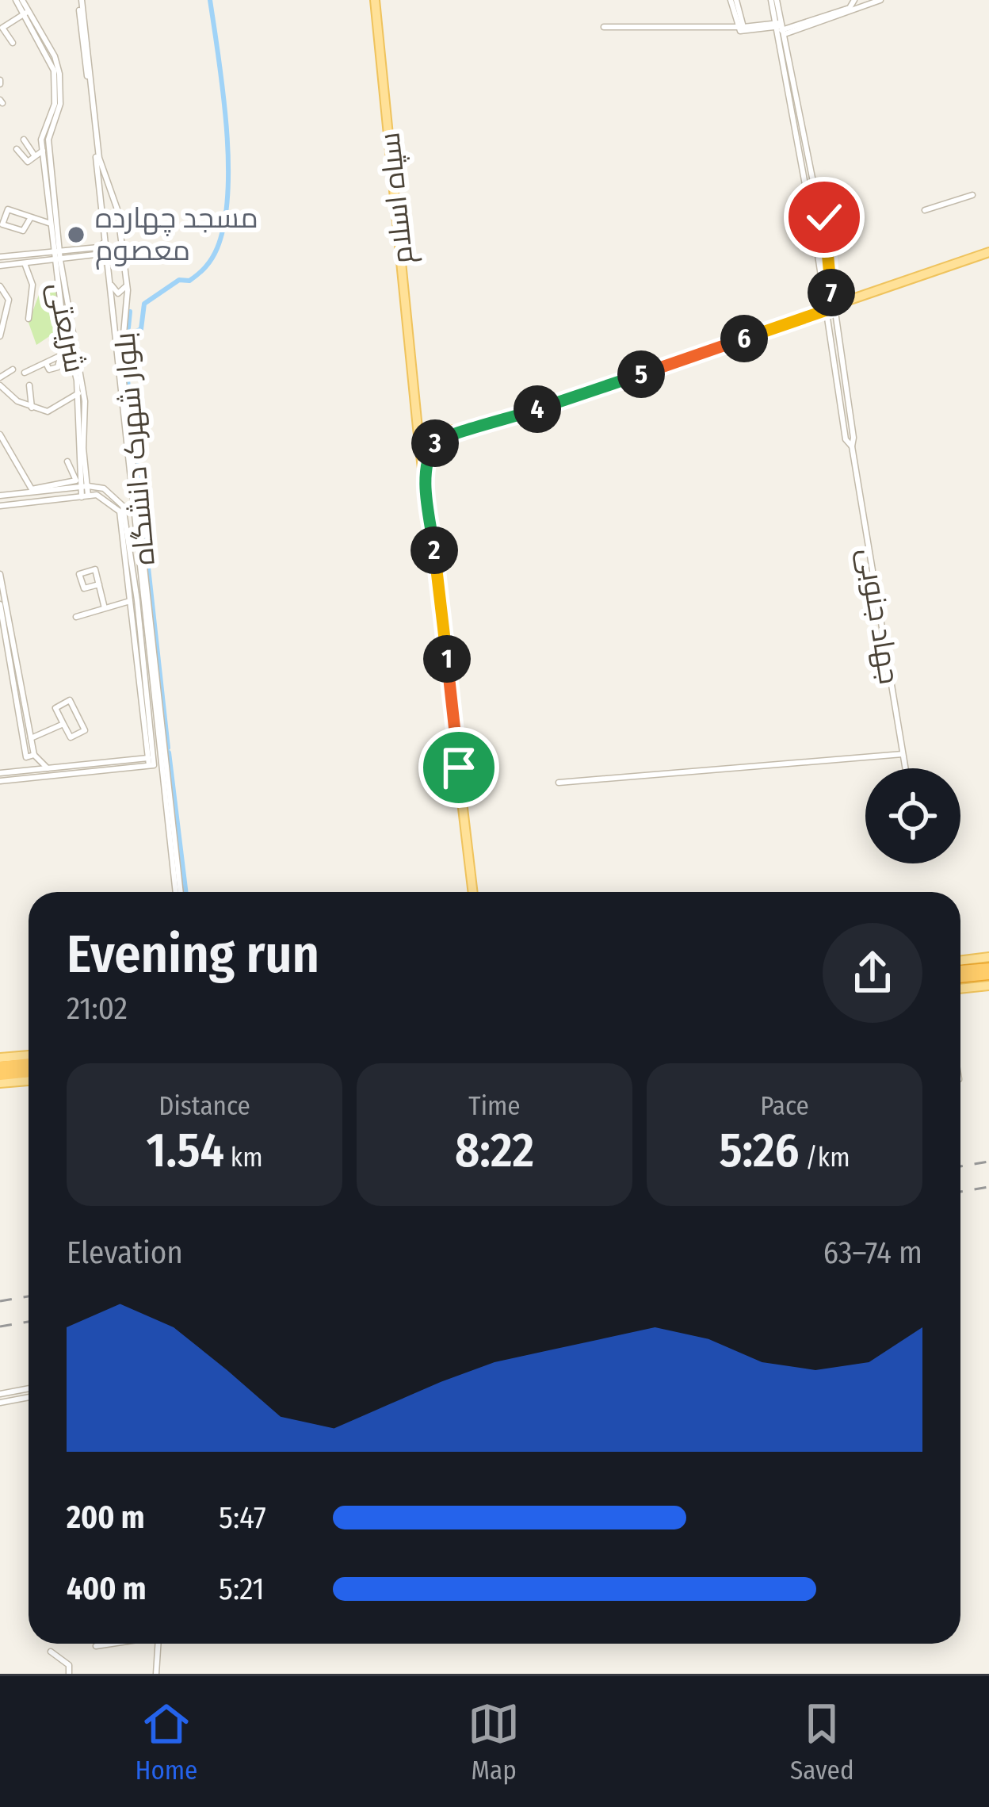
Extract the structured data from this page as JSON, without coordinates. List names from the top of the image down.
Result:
{
  "streets": {
    "main road": ["سپاه اسلام"],
    "street": ["شریعتی", "بلوار شهرک دانشگاه", "جهاد جنوبی"]
  },
  "places": ["مسجد چهارده معصوم"],
  "page": {
    "pins": [
      "7",
      "6",
      "5",
      "4",
      "3",
      "2",
      "1"
    ],
    "heading": ["Evening run", "21:02"],
    "stats": [
      ["Distance", "1.54 km"],
      ["Time", "8:22"],
      ["Pace", "5:26 /km"]
    ],
    "chart": ["Elevation", "63–74 m"],
    "list": [
      {
        "name": "200 m",
        "note": "5:47"
      },
      {
        "name": "400 m",
        "note": "5:21"
      }
    ],
    "tabs": ["Home", "Map", "Saved"]
  }
}
